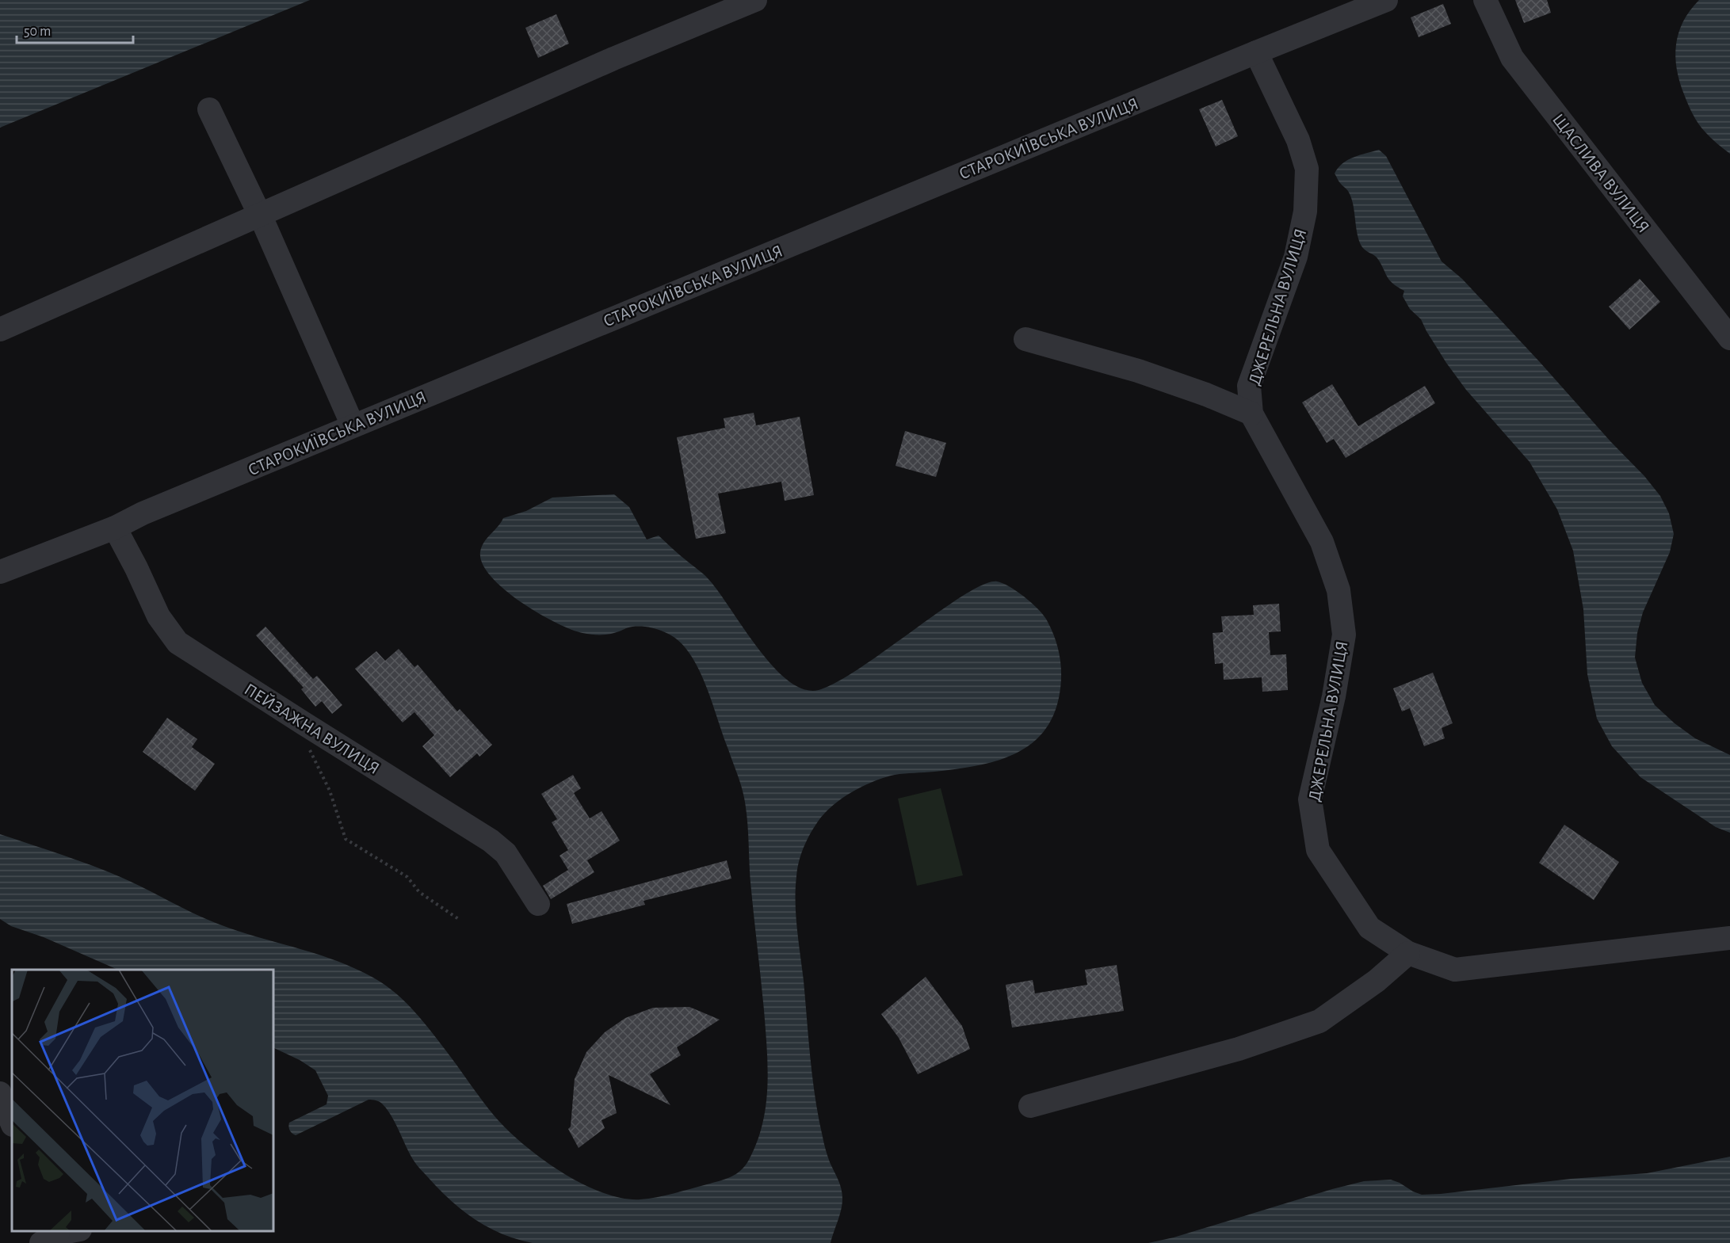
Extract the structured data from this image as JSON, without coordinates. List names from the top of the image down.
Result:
{
  "streets": {
    "street": [
      "СТАРОКИЇВСЬКА ВУЛИЦЯ",
      "ЩАСЛИВА ВУЛИЦЯ",
      "ДЖЕРЕЛЬНА ВУЛИЦЯ",
      "ПЕЙЗАЖНА ВУЛИЦЯ"
    ]
  },
  "crossings": [
    ["СТАРОКИЇВСЬКА ВУЛИЦЯ", "ДЖЕРЕЛЬНА ВУЛИЦЯ"],
    ["СТАРОКИЇВСЬКА ВУЛИЦЯ", "ПЕЙЗАЖНА ВУЛИЦЯ"]
  ],
  "scale_bar": "50 m"
}
